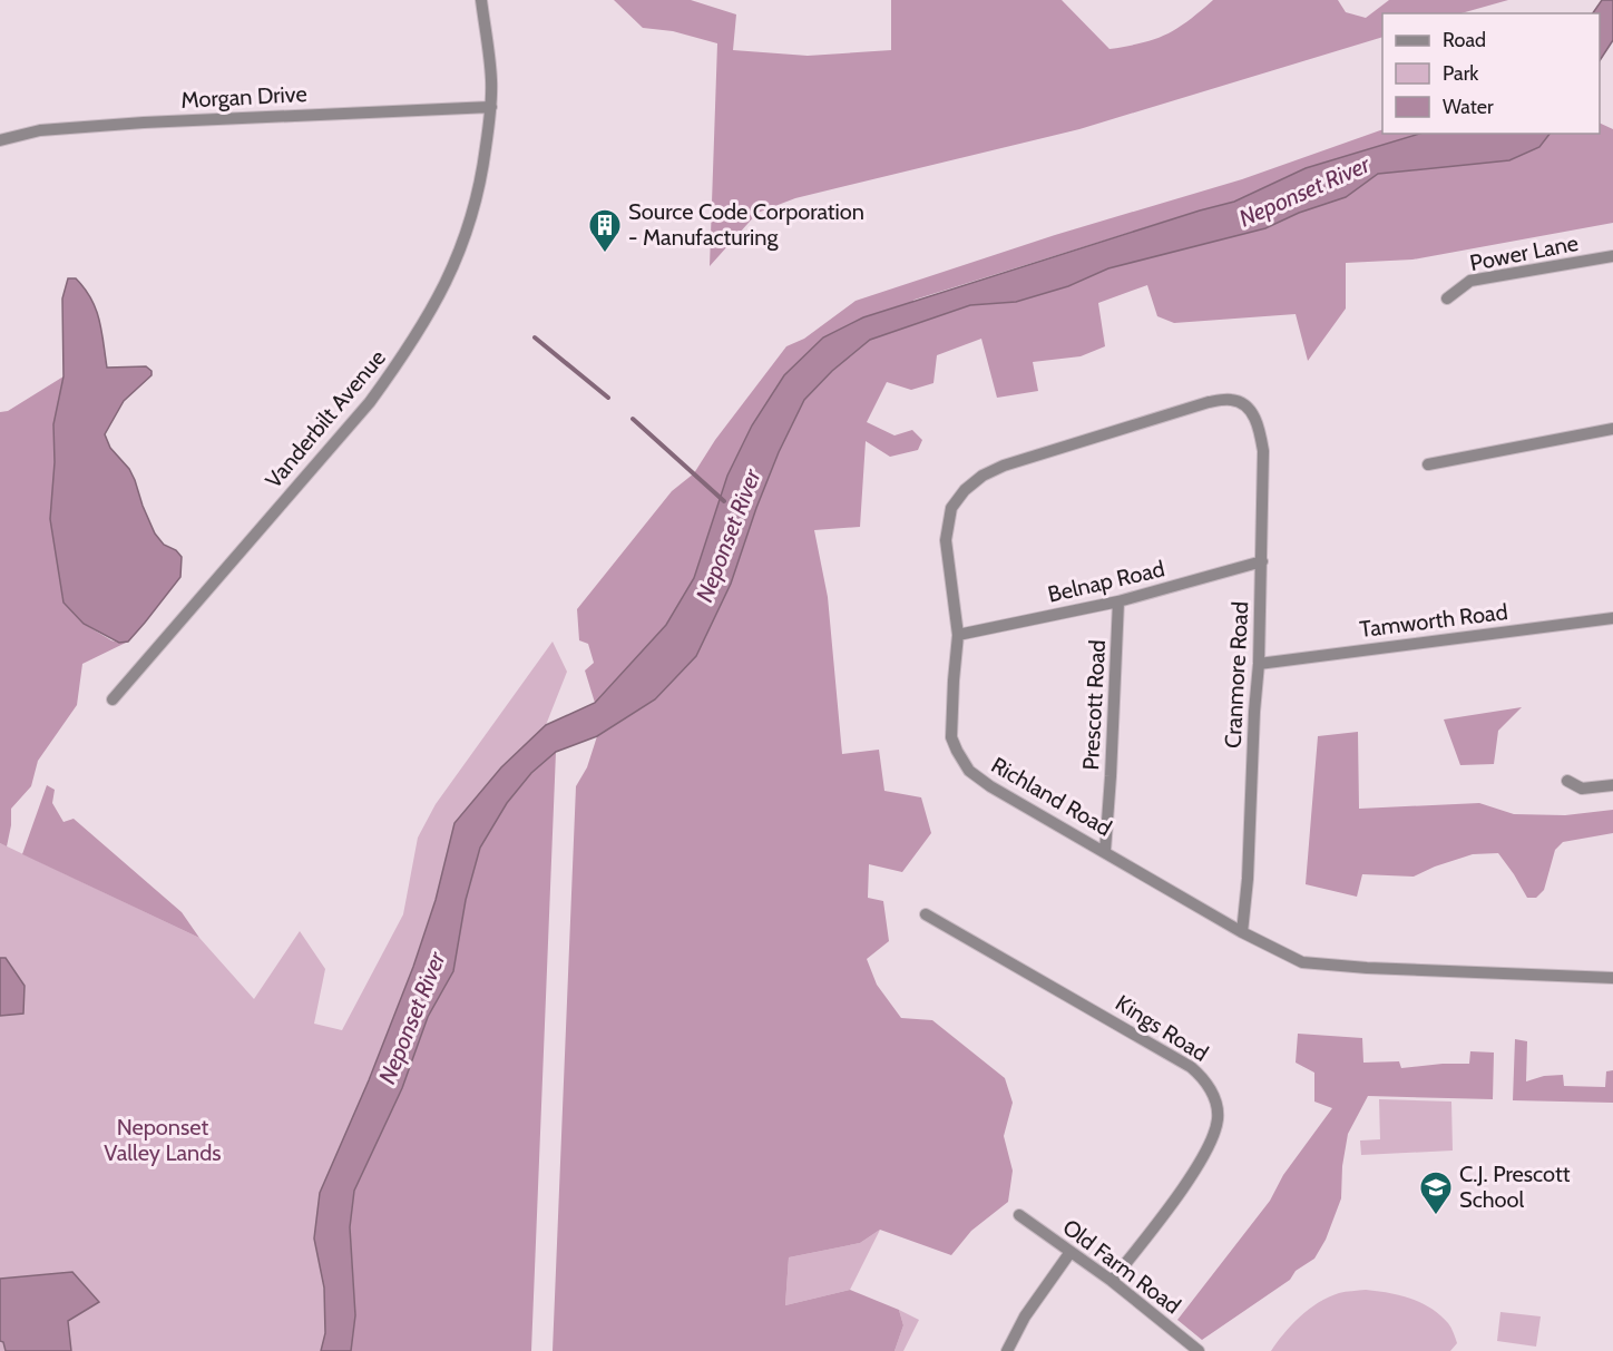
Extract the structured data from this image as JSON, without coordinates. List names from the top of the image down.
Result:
{
  "streets": {
    "street": [
      "Morgan Drive",
      "Power Lane",
      "Vanderbilt Avenue",
      "Belnap Road",
      "Tamworth Road",
      "Cranmore Road",
      "Prescott Road",
      "Richland Road",
      "Kings Road",
      "Old Farm Road"
    ]
  },
  "crossings": [
    ["Morgan Drive", "Vanderbilt Avenue"],
    ["Belnap Road", "Cranmore Road"],
    ["Belnap Road", "Prescott Road"],
    ["Belnap Road", "Richland Road"],
    ["Tamworth Road", "Cranmore Road"],
    ["Cranmore Road", "Richland Road"],
    ["Prescott Road", "Richland Road"],
    ["Kings Road", "Old Farm Road"]
  ],
  "water": ["Neponset River"],
  "parks": ["Neponset Valley Lands"],
  "places": {
    "building": ["Source Code Corporation - Manufacturing"],
    "school or university": ["C.J. Prescott School"]
  },
  "legend": ["Road", "Park", "Water"]
}
